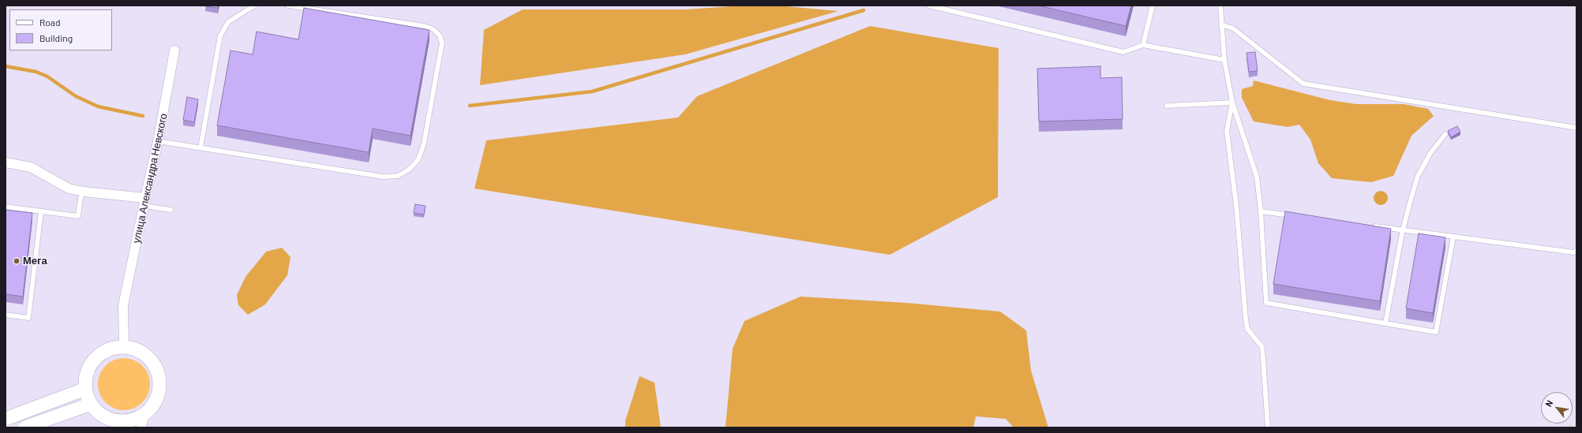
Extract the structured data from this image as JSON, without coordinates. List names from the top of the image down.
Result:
{
  "streets": {
    "street": ["улица Александра Невского"]
  },
  "places": ["Мега"],
  "legend": ["Road", "Building"],
  "north": "top left"
}
